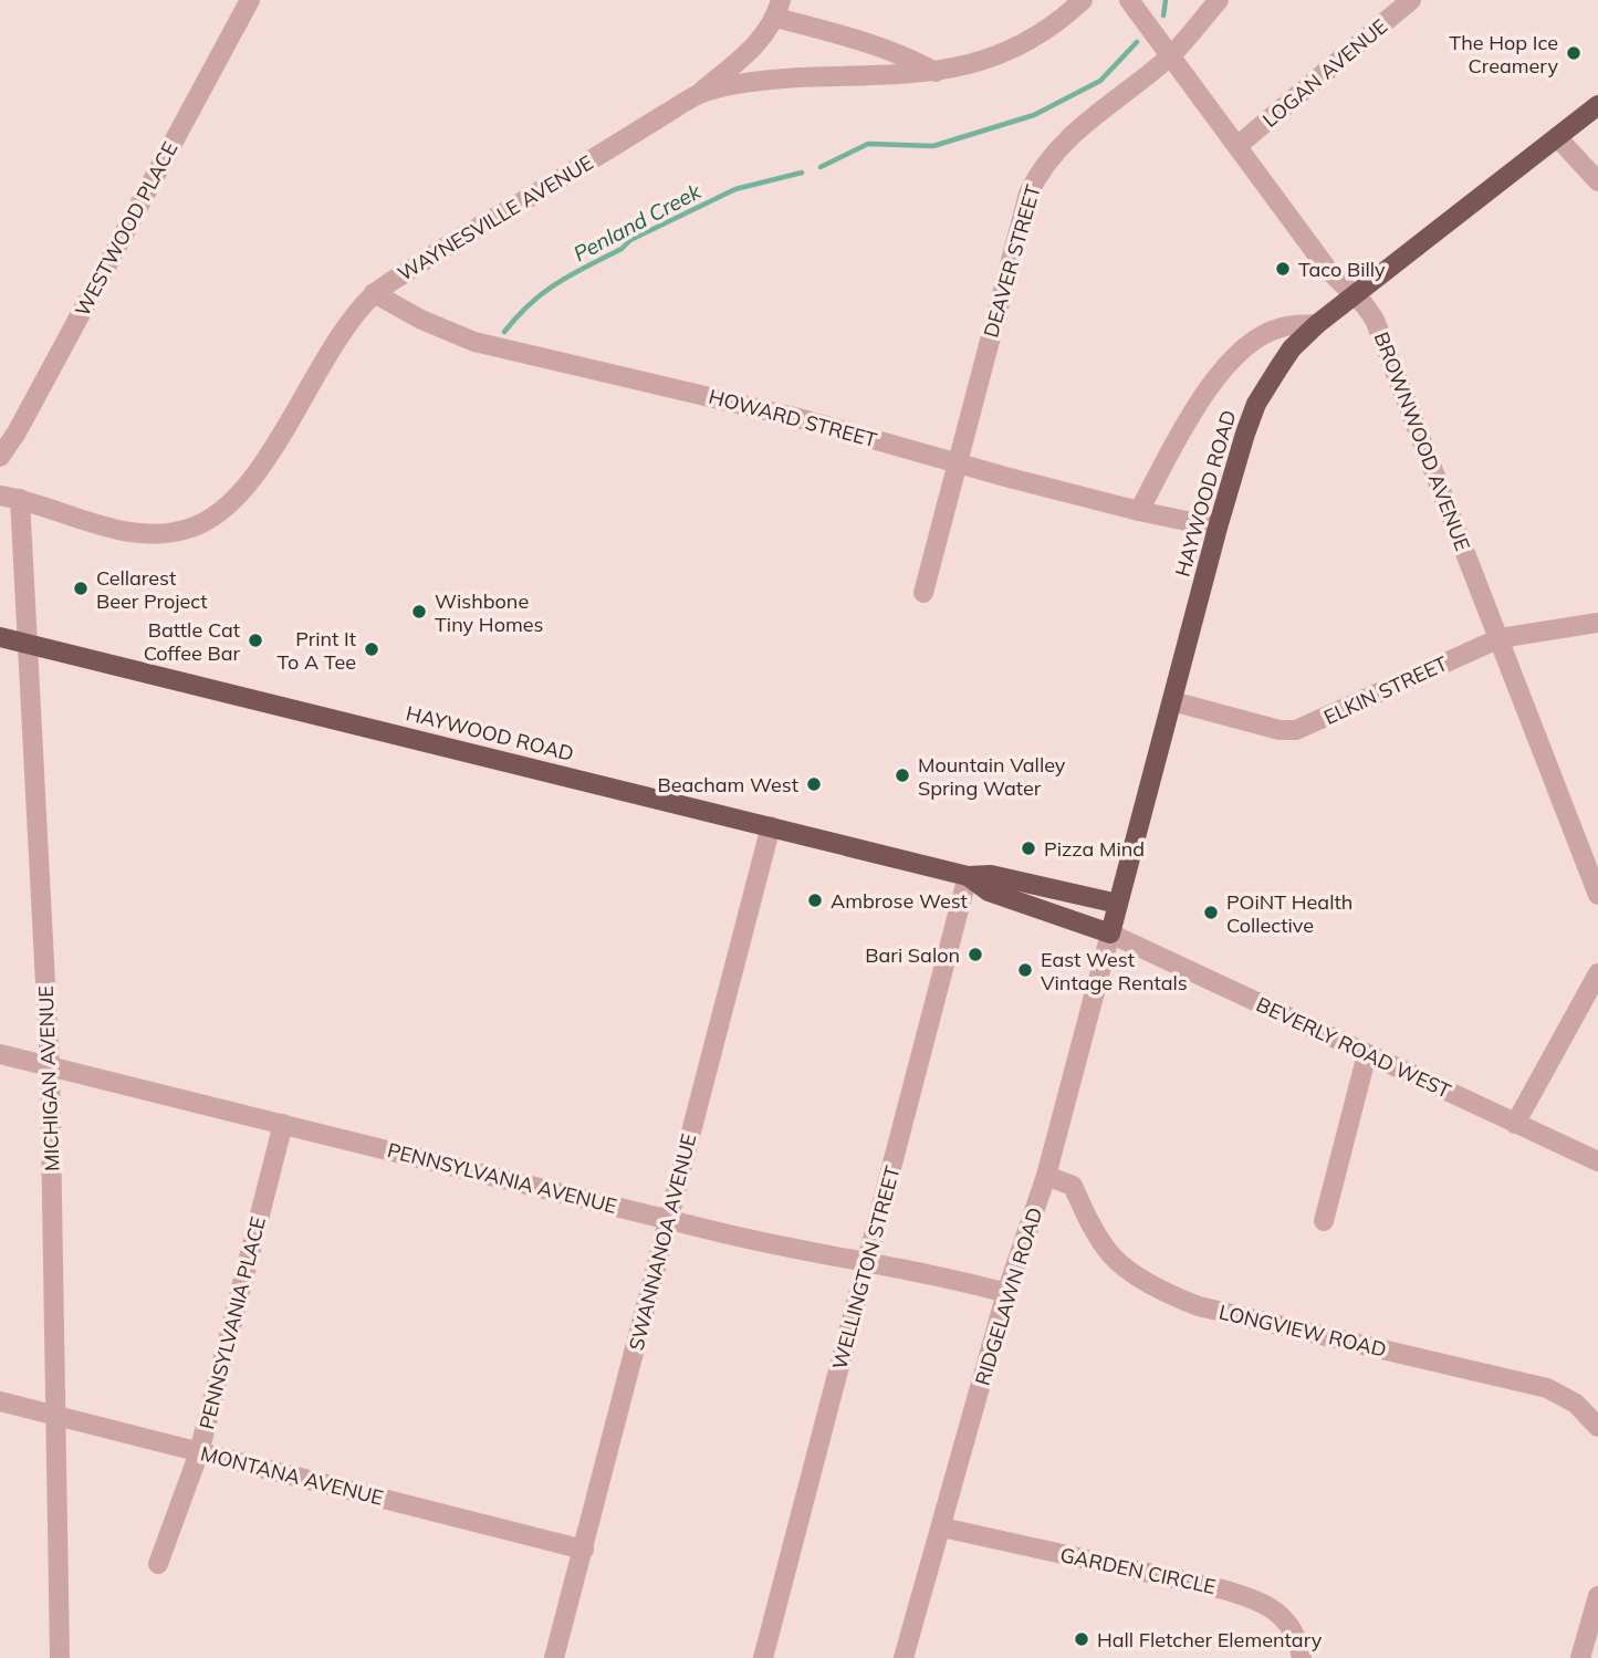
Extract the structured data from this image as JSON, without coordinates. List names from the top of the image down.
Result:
{
  "streets": {
    "main road": ["HAYWOOD ROAD"],
    "street": [
      "LOGAN AVENUE",
      "WAYNESVILLE AVENUE",
      "WESTWOOD PLACE",
      "DEAVER STREET",
      "HOWARD STREET",
      "BROWNWOOD AVENUE",
      "ELKIN STREET",
      "BEVERLY ROAD WEST",
      "MICHIGAN AVENUE",
      "PENNSYLVANIA AVENUE",
      "SWANNANOA AVENUE",
      "WELLINGTON STREET",
      "RIDGELAWN ROAD",
      "PENNSYLVANIA PLACE",
      "LONGVIEW ROAD",
      "MONTANA AVENUE",
      "GARDEN CIRCLE"
    ]
  },
  "crossings": [
    ["LOGAN AVENUE", "BROWNWOOD AVENUE"],
    ["WAYNESVILLE AVENUE", "HOWARD STREET"],
    ["WAYNESVILLE AVENUE", "MICHIGAN AVENUE"],
    ["DEAVER STREET", "HOWARD STREET"],
    ["DEAVER STREET", "BROWNWOOD AVENUE"],
    ["HOWARD STREET", "HAYWOOD ROAD"],
    ["BROWNWOOD AVENUE", "HAYWOOD ROAD"],
    ["BROWNWOOD AVENUE", "ELKIN STREET"],
    ["HAYWOOD ROAD", "ELKIN STREET"],
    ["HAYWOOD ROAD", "BEVERLY ROAD WEST"],
    ["HAYWOOD ROAD", "MICHIGAN AVENUE"],
    ["HAYWOOD ROAD", "SWANNANOA AVENUE"],
    ["HAYWOOD ROAD", "WELLINGTON STREET"],
    ["HAYWOOD ROAD", "RIDGELAWN ROAD"],
    ["BEVERLY ROAD WEST", "RIDGELAWN ROAD"],
    ["MICHIGAN AVENUE", "PENNSYLVANIA AVENUE"],
    ["MICHIGAN AVENUE", "MONTANA AVENUE"],
    ["PENNSYLVANIA AVENUE", "SWANNANOA AVENUE"],
    ["PENNSYLVANIA AVENUE", "WELLINGTON STREET"],
    ["PENNSYLVANIA AVENUE", "RIDGELAWN ROAD"],
    ["PENNSYLVANIA AVENUE", "PENNSYLVANIA PLACE"],
    ["SWANNANOA AVENUE", "MONTANA AVENUE"],
    ["RIDGELAWN ROAD", "LONGVIEW ROAD"],
    ["RIDGELAWN ROAD", "GARDEN CIRCLE"],
    ["PENNSYLVANIA PLACE", "MONTANA AVENUE"]
  ],
  "water": ["Penland Creek"],
  "places": [
    "The Hop Ice Creamery",
    "Taco Billy",
    "Cellarest Beer Project",
    "Wishbone Tiny Homes",
    "Battle Cat Coffee Bar",
    "Print It To A Tee",
    "Mountain Valley Spring Water",
    "Beacham West",
    "Pizza Mind",
    "Ambrose West",
    "POiNT Health Collective",
    "Bari Salon",
    "East West Vintage Rentals",
    "Hall Fletcher Elementary"
  ]
}
